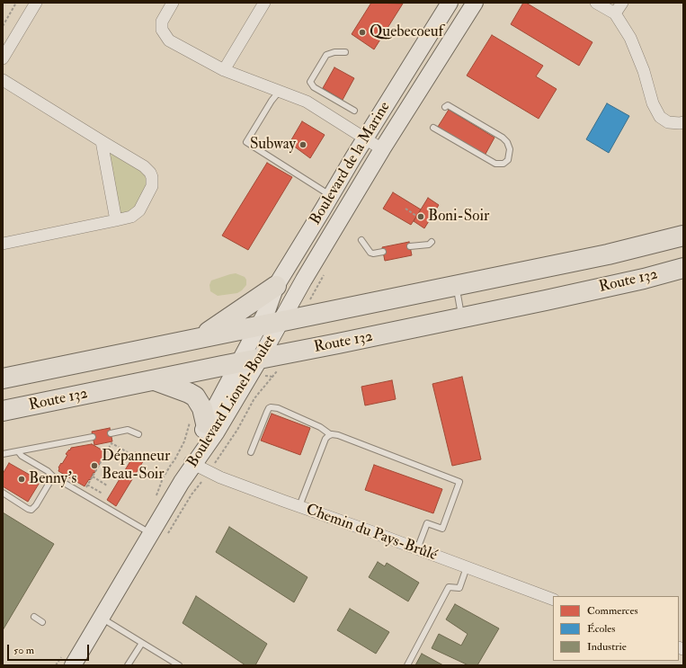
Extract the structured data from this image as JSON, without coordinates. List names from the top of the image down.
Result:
{
  "streets": {
    "highway": ["Route 132"],
    "street": ["Boulevard de la Marine", "Boulevard Lionel-Boulet", "Chemin du Pays-Brûlé"]
  },
  "crossings": [
    ["Boulevard de la Marine", "Route 132"],
    ["Boulevard de la Marine", "Boulevard Lionel-Boulet"],
    ["Route 132", "Boulevard Lionel-Boulet"],
    ["Boulevard Lionel-Boulet", "Chemin du Pays-Brûlé"]
  ],
  "places": [
    "Quebecoeuf",
    "Subway",
    "Boni-Soir",
    "Dépanneur Beau-Soir",
    "Benny's"
  ],
  "legend": ["Commerces", "Écoles", "Industrie"],
  "scale_bar": "50 m"
}
